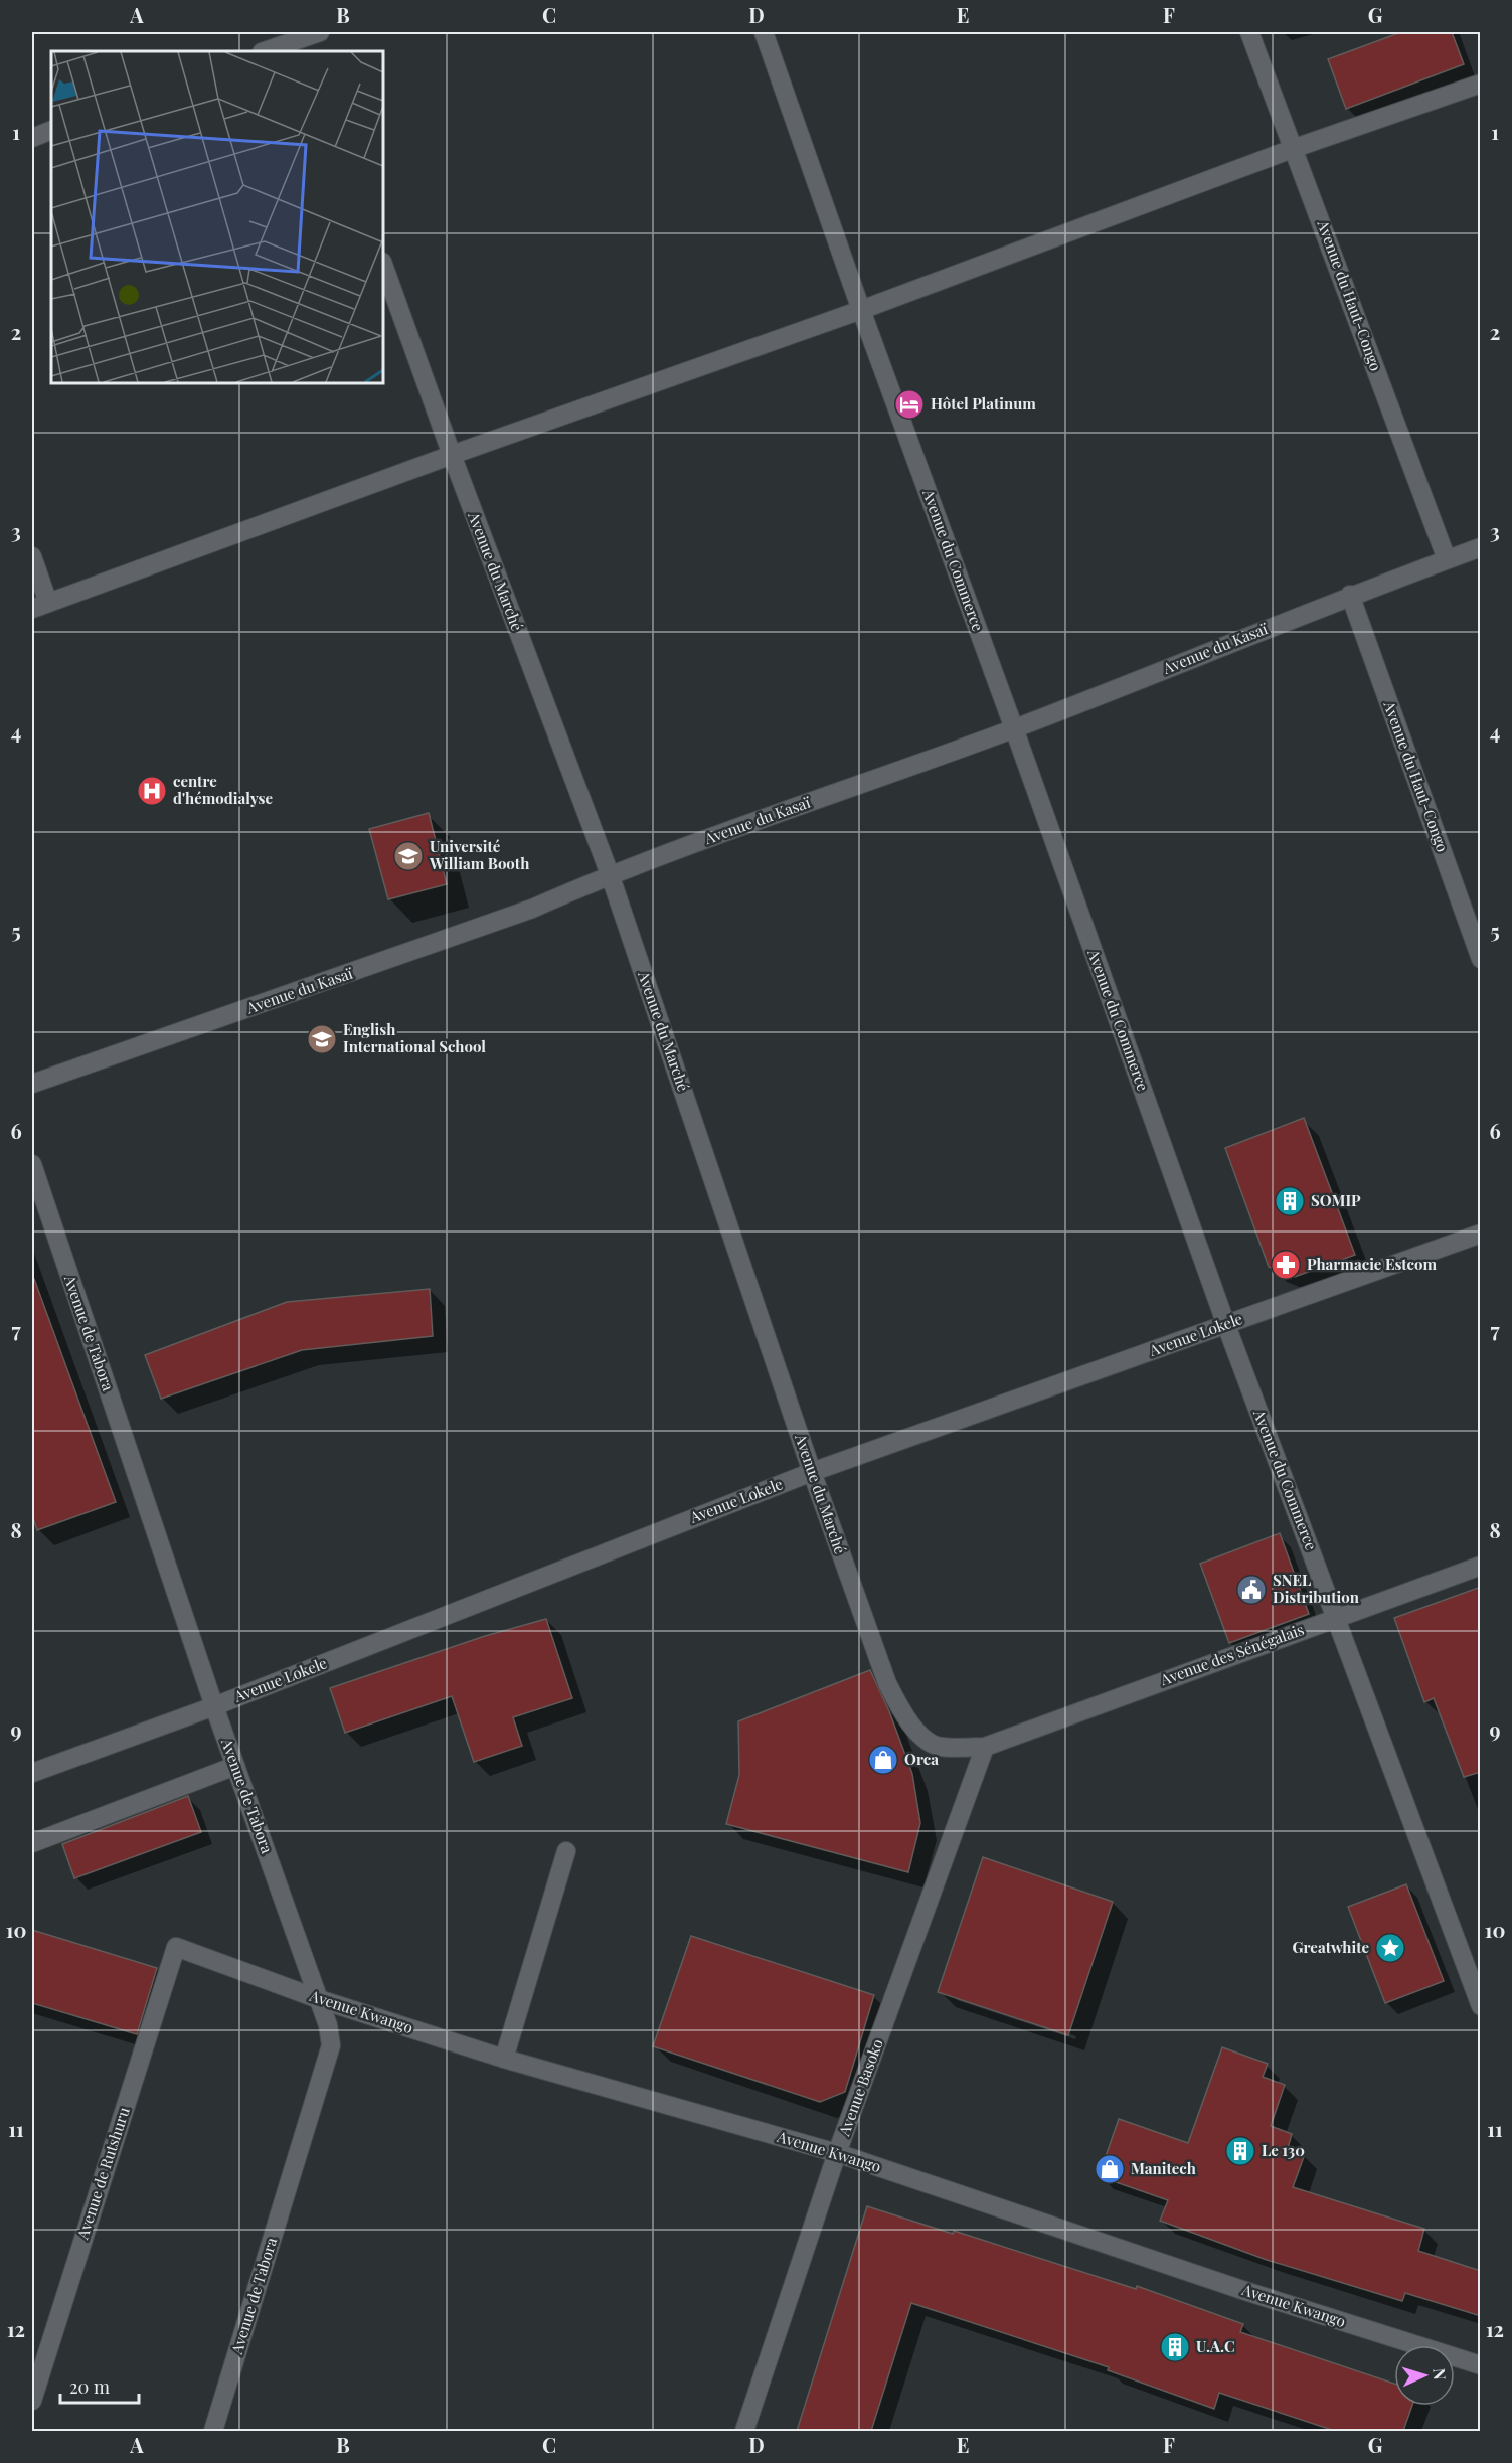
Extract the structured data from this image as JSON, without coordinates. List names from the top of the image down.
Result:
{
  "streets": {
    "street": [
      "Avenue du Haut-Congo",
      "Avenue du Commerce",
      "Avenue du Marché",
      "Avenue du Kasaï",
      "Avenue de Tabora",
      "Avenue Lokele",
      "Avenue des Sénégalais",
      "Avenue Kwango",
      "Avenue Basoko",
      "Avenue de Rutshuru"
    ]
  },
  "crossings": [
    ["Avenue du Haut-Congo", "Avenue du Kasaï"],
    ["Avenue du Commerce", "Avenue du Kasaï"],
    ["Avenue du Commerce", "Avenue Lokele"],
    ["Avenue du Commerce", "Avenue des Sénégalais"],
    ["Avenue du Marché", "Avenue du Kasaï"],
    ["Avenue du Marché", "Avenue Lokele"],
    ["Avenue du Marché", "Avenue des Sénégalais"],
    ["Avenue du Marché", "Avenue Basoko"],
    ["Avenue de Tabora", "Avenue Lokele"],
    ["Avenue de Tabora", "Avenue Kwango"],
    ["Avenue des Sénégalais", "Avenue Basoko"],
    ["Avenue Kwango", "Avenue Basoko"],
    ["Avenue Kwango", "Avenue de Rutshuru"]
  ],
  "places": {
    "hotel": ["Hôtel Platinum"],
    "hospital": ["centre d'hémodialyse"],
    "school or university": ["Université William Booth", "English International School"],
    "building": ["SOMIP", "Le 130", "U.A.C"],
    "pharmacy": ["Pharmacie Estcom"],
    "public building": ["SNEL Distribution"],
    "shop": ["Orca", "Manitech"],
    "place": ["Greatwhite"]
  },
  "scale_bar": "20 m",
  "north": "right",
  "grid": {
    "columns": [
      "A",
      "B",
      "C",
      "D",
      "E",
      "F",
      "G"
    ],
    "rows": [
      "1",
      "2",
      "3",
      "4",
      "5",
      "6",
      "7",
      "8",
      "9",
      "10",
      "11",
      "12"
    ]
  }
}
